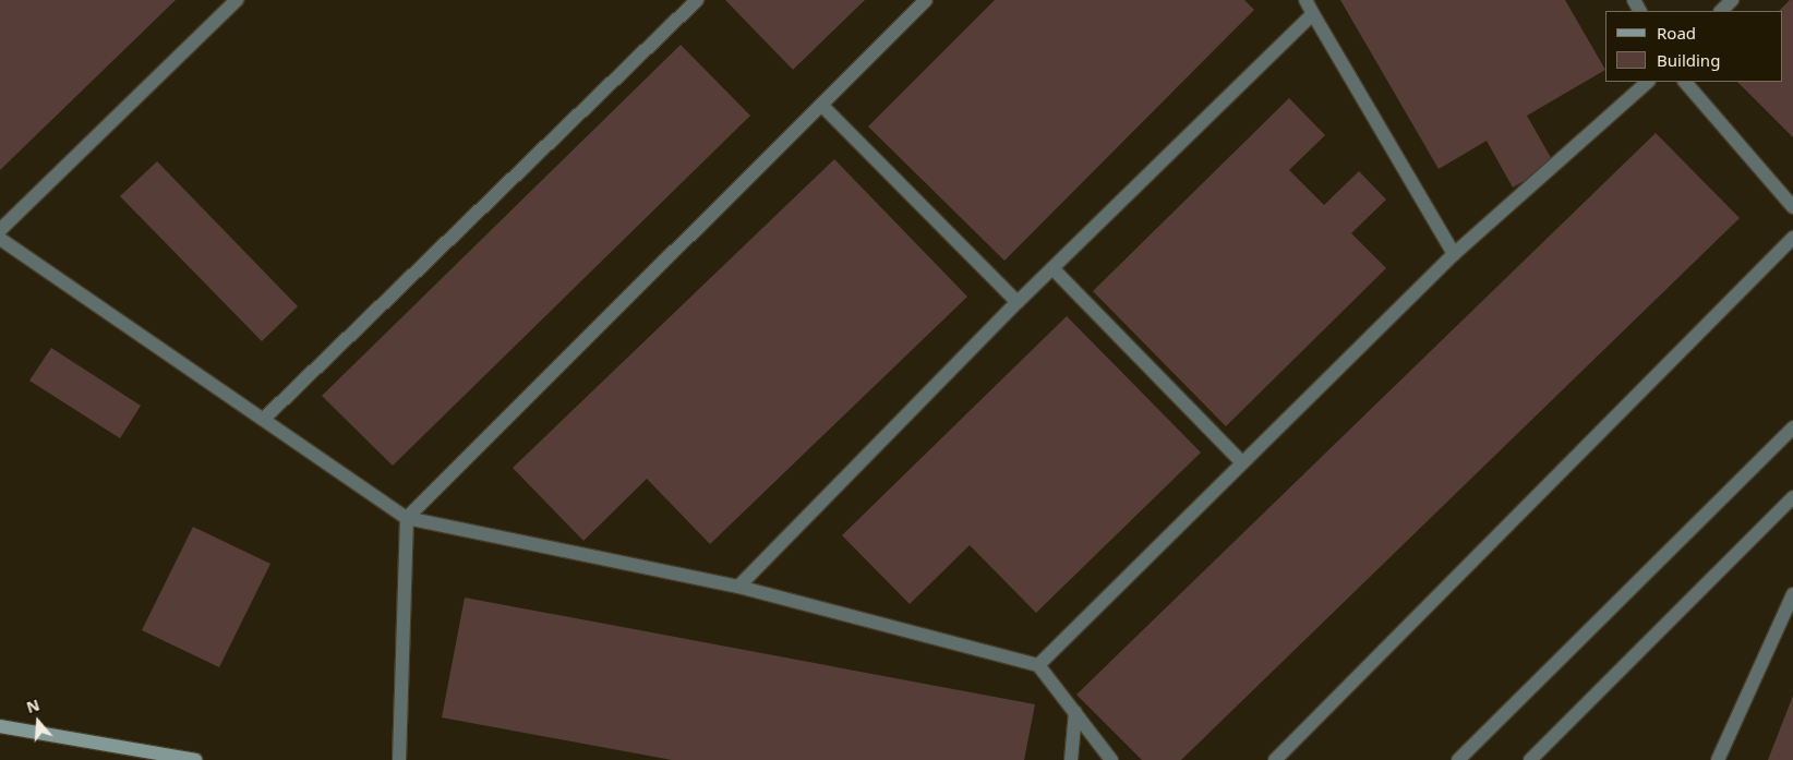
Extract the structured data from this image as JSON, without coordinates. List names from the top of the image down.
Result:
{
  "legend": ["Road", "Building"],
  "north": "top"
}
